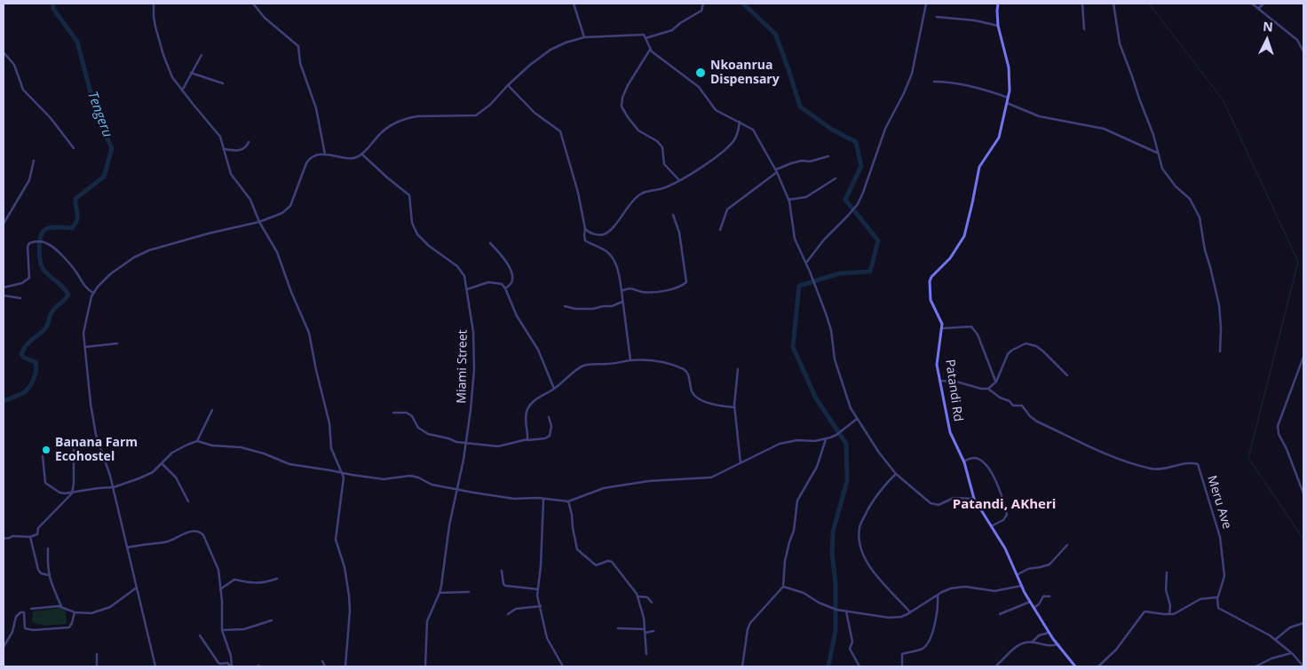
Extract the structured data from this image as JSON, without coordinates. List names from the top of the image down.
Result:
{
  "streets": {
    "street": ["Miami Street", "Patandi Rd", "Meru Ave"]
  },
  "districts": ["Patandi, AKheri"],
  "water": ["Tengeru"],
  "places": ["Nkoanrua Dispensary", "Banana Farm Ecohostel"],
  "north": "top"
}
